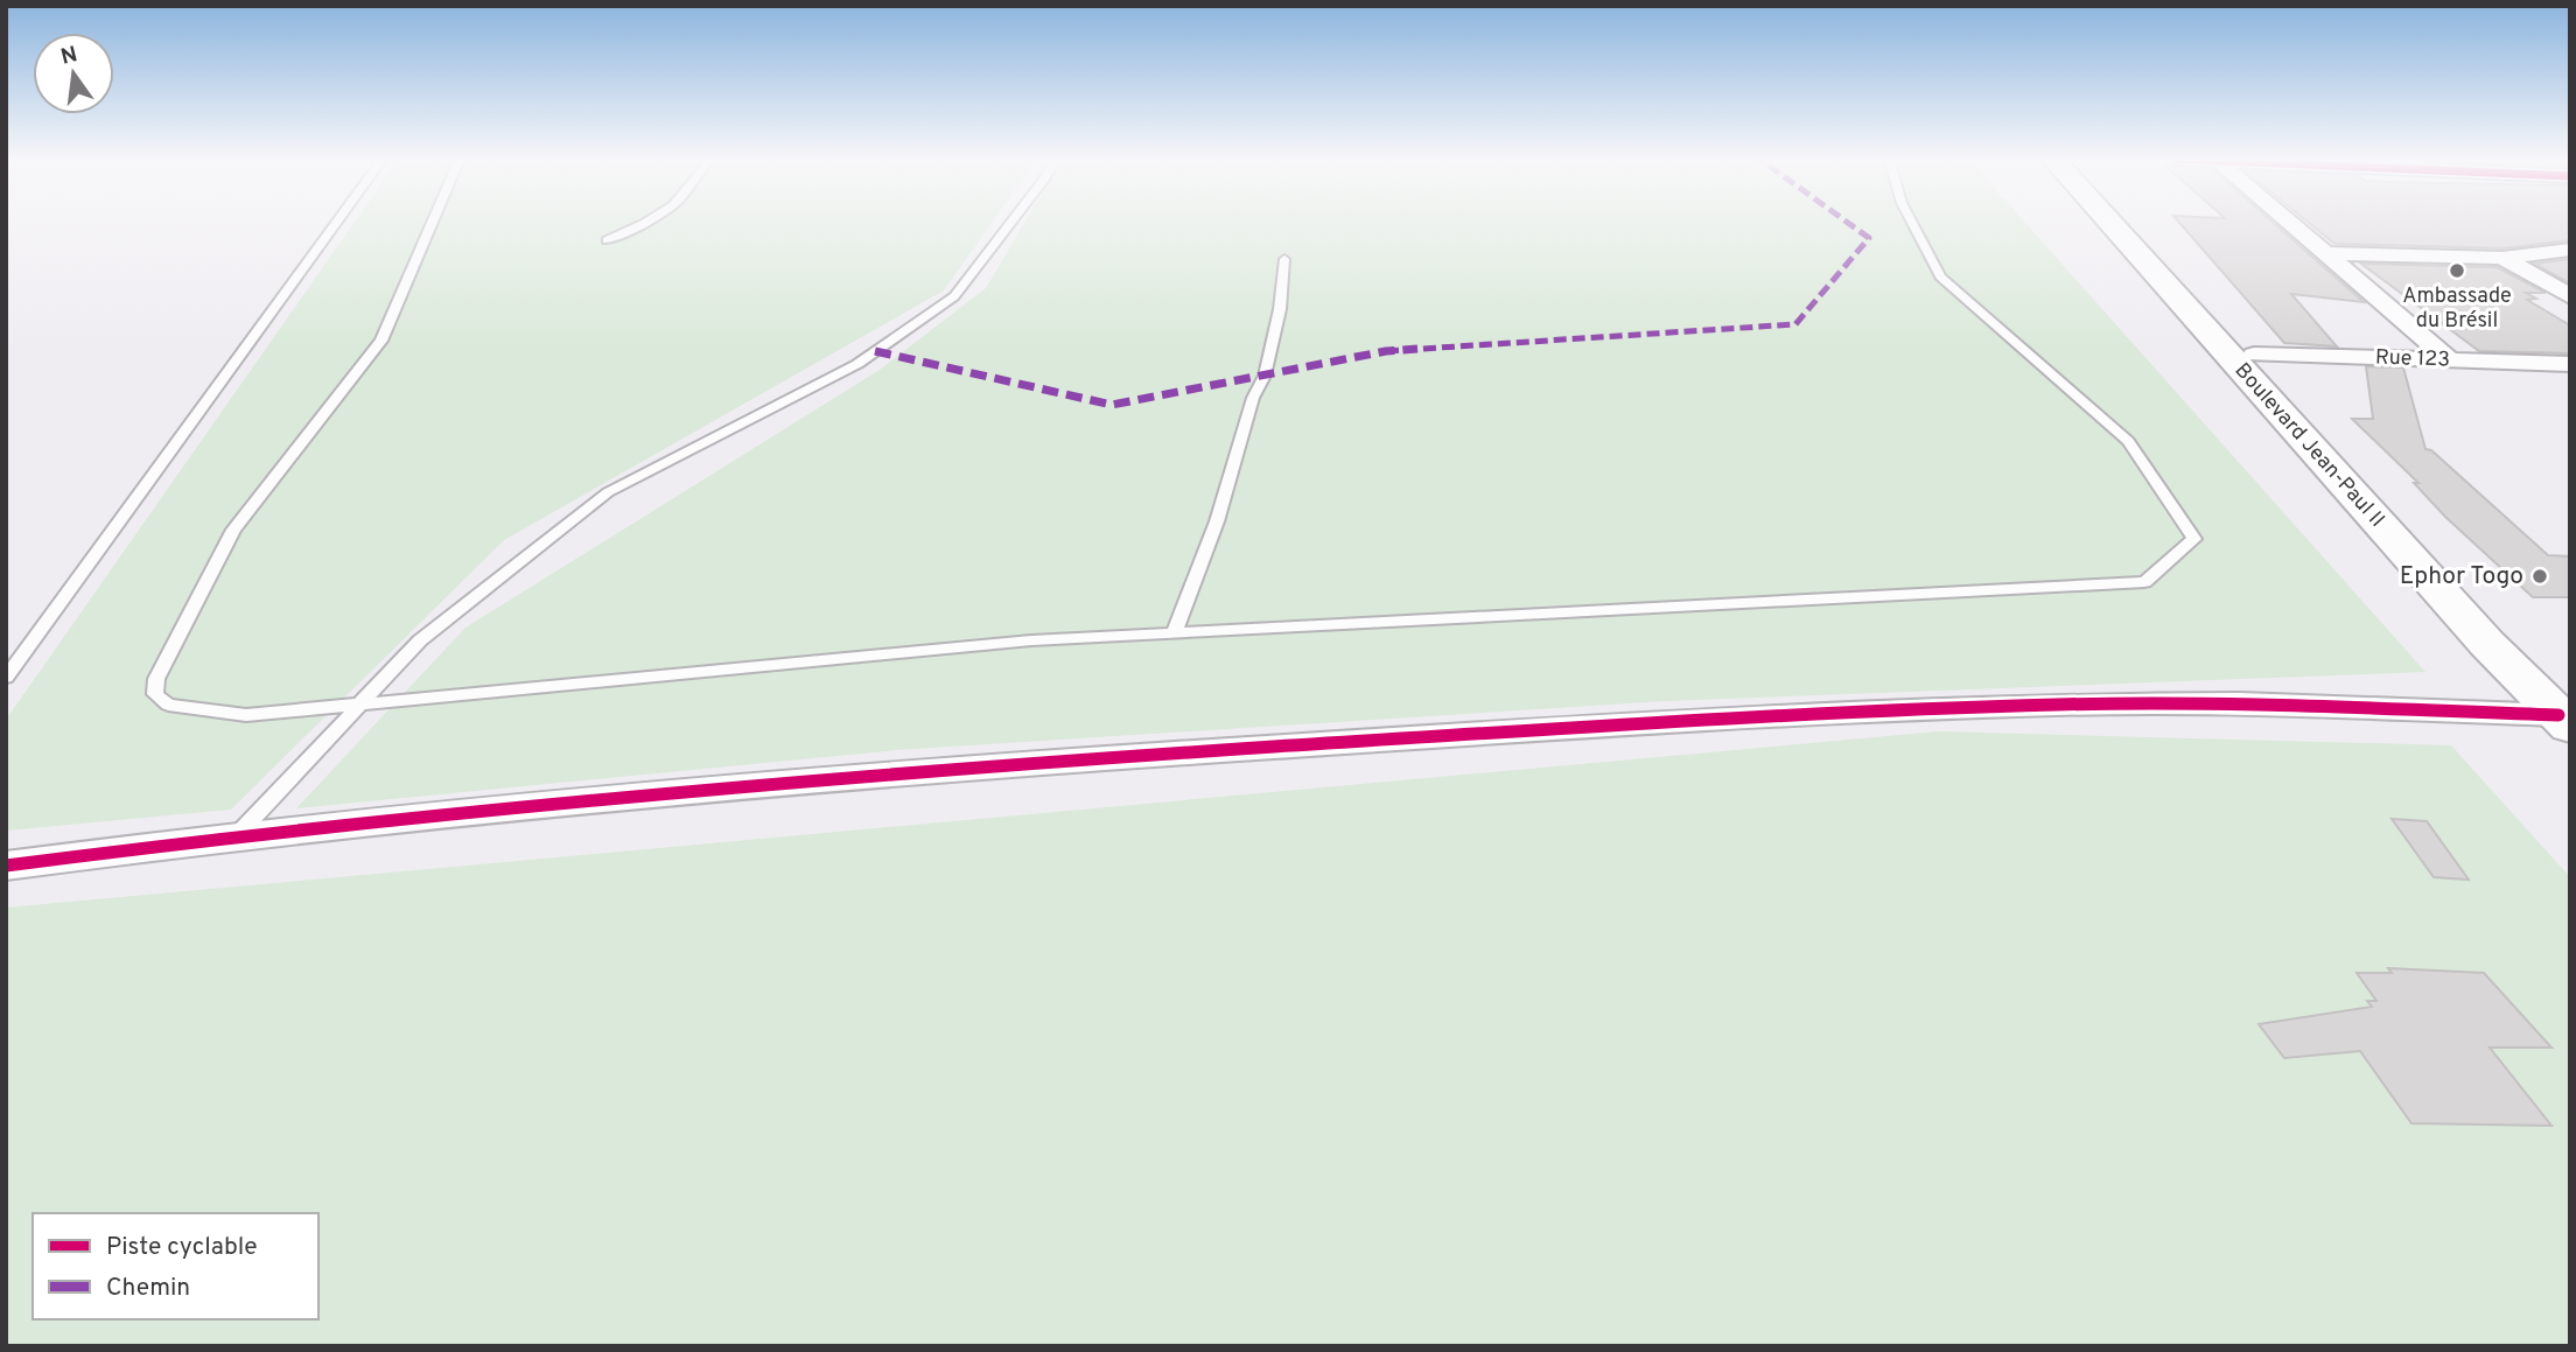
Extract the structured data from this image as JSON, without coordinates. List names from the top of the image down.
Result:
{
  "streets": {
    "main road": ["Boulevard Jean-Paul II"],
    "street": ["Rue 123"]
  },
  "crossings": [
    ["Rue 123", "Boulevard Jean-Paul II"]
  ],
  "places": ["Ambassade du Brésil", "Ephor Togo"],
  "legend": ["Piste cyclable", "Chemin"],
  "north": "top"
}
